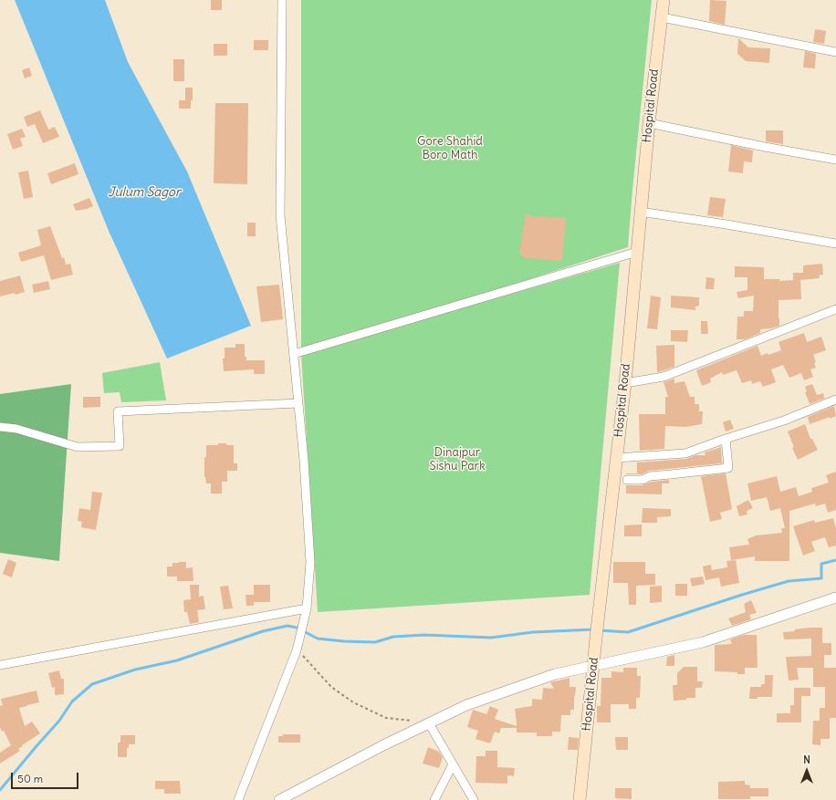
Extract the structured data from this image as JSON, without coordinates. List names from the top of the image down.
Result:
{
  "streets": {
    "main road": ["Hospital Road"]
  },
  "water": ["Julum Sagor"],
  "parks": ["Gore Shahid Boro Math", "Dinajpur Sishu Park"],
  "scale_bar": "50 m",
  "north": "top"
}
